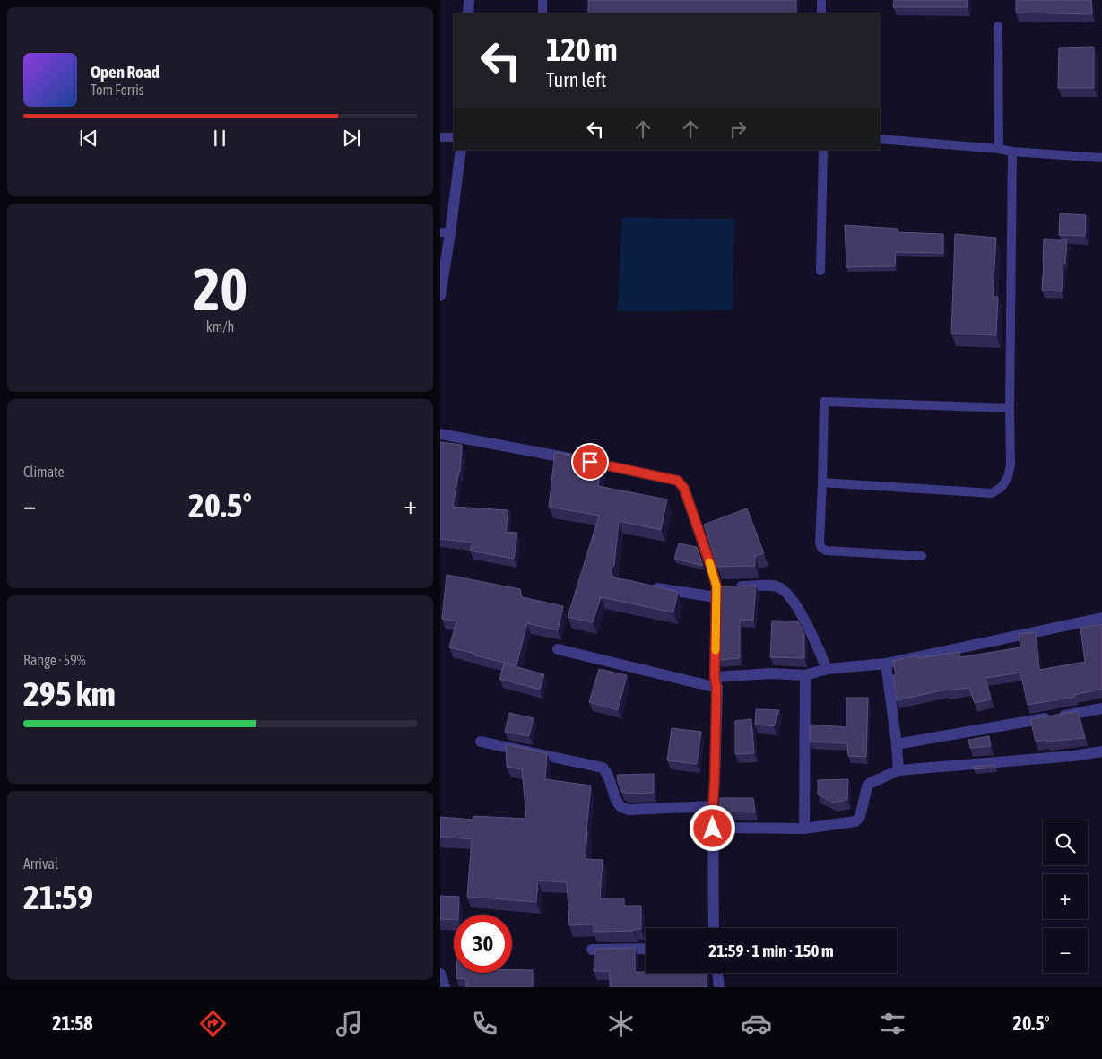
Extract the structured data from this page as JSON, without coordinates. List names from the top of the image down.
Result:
{
  "page": {
    "turn": ["120 m", "Turn left"],
    "song": ["Open Road", "Tom Ferris"],
    "tile": [
      ["20", "km/h"],
      "Climate",
      ["Range · 59%", "295 km"],
      ["Arrival", "21:59"]
    ],
    "heat": ["−", "20.5°", "+"],
    "map_buttons": ["+", "−"],
    "limit": "30",
    "trip": "21:59 · 1 min · 150 m",
    "tabs": ["21:58", "20.5°"]
  }
}
